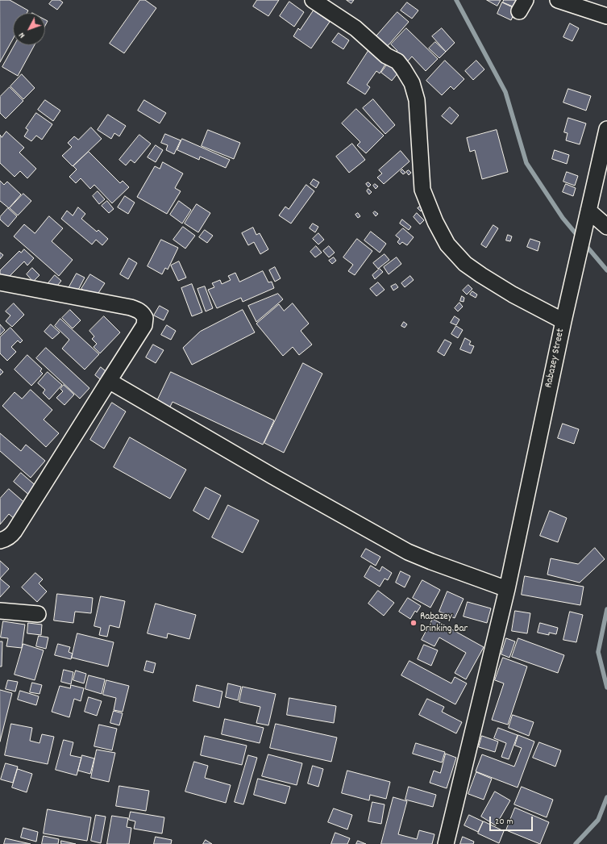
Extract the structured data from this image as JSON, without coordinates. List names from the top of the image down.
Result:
{
  "streets": {
    "street": ["Rabazey Street"]
  },
  "places": ["Rabazey Drinking Bar"],
  "scale_bar": "20 m",
  "north": "bottom left"
}
